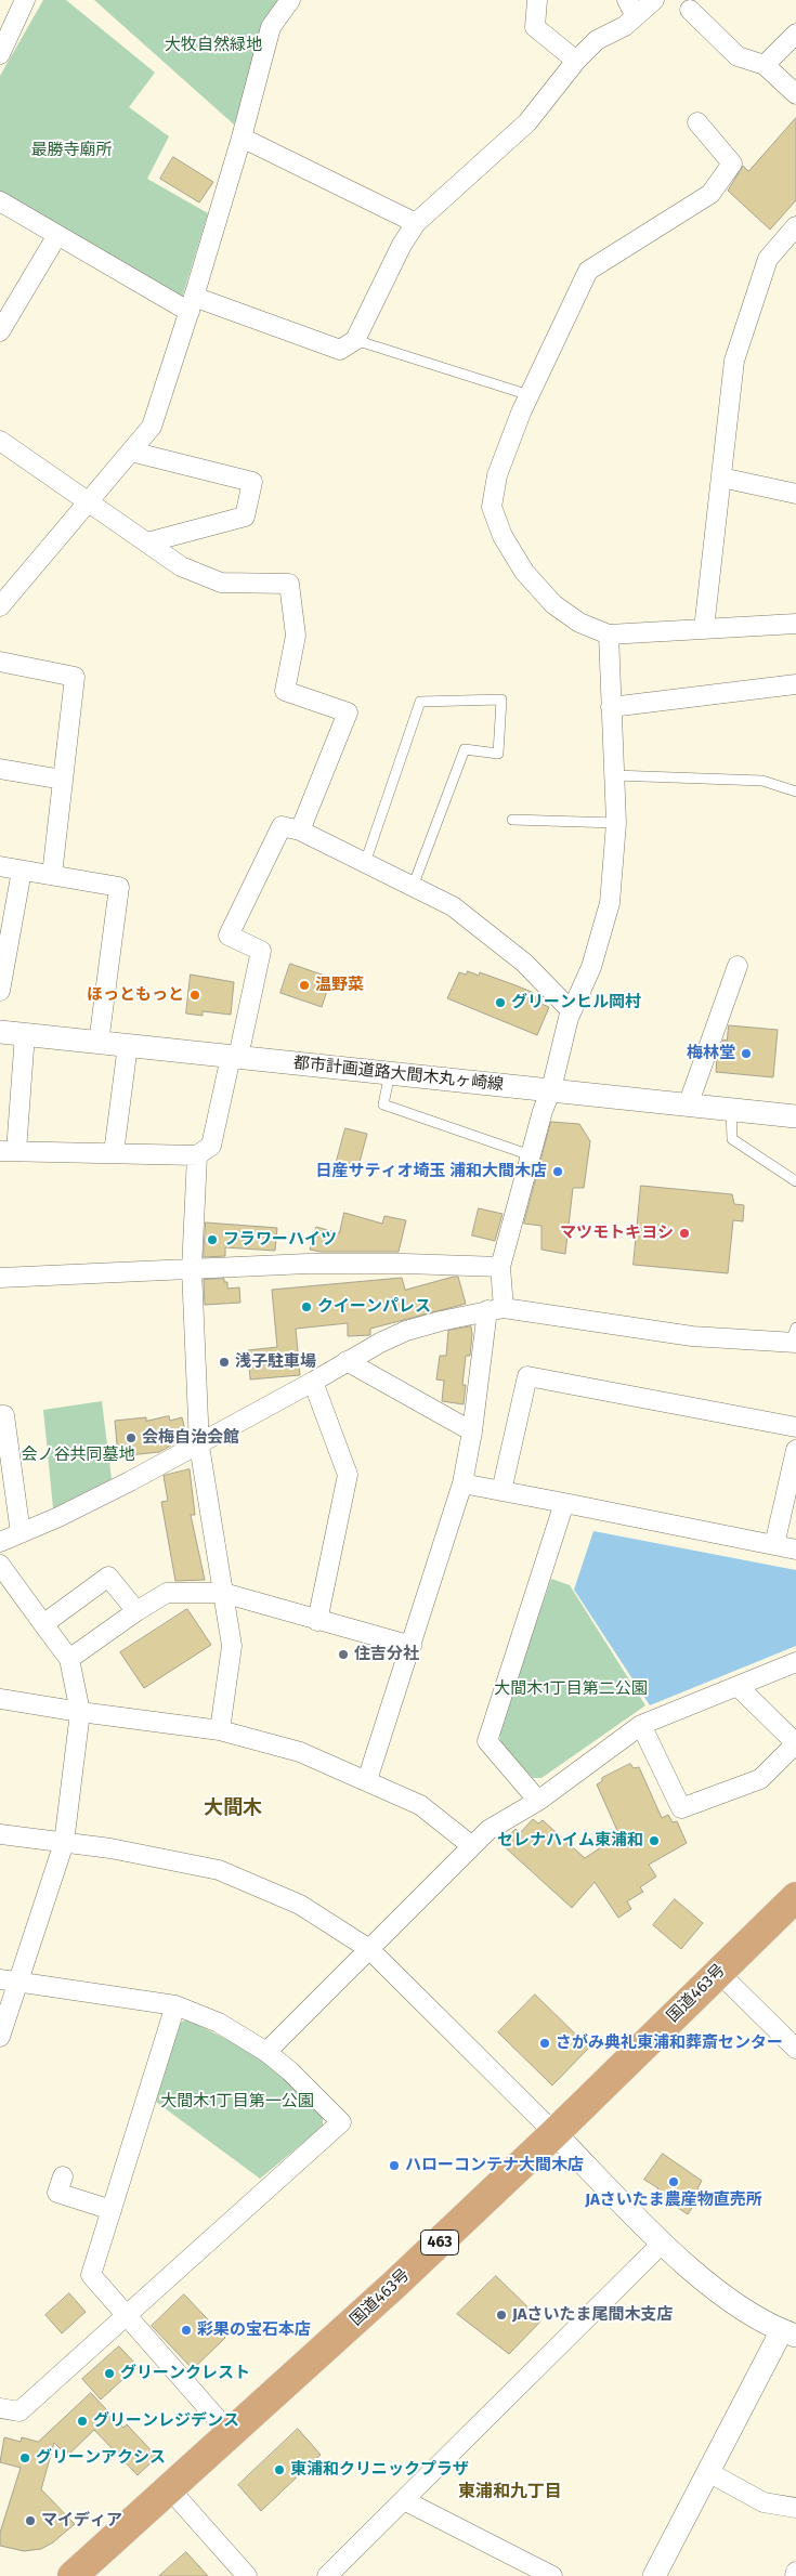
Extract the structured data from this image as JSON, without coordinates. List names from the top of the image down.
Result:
{
  "streets": {
    "highway": ["国道463号", "463"],
    "street": ["都市計画道路大間木丸ヶ崎線"]
  },
  "districts": ["大間木", "東浦和九丁目"],
  "parks": [
    "大牧自然緑地",
    "最勝寺廟所",
    "会ノ谷共同墓地",
    "大間木1丁目第二公園",
    "大間木1丁目第一公園"
  ],
  "places": [
    "温野菜",
    "ほっともっと",
    "グリーンヒル岡村",
    "梅林堂",
    "日産サティオ埼玉 浦和大間木店",
    "マツモトキヨシ",
    "フラワーハイツ",
    "クイーンパレス",
    "浅子駐車場",
    "会梅自治会館",
    "住吉分社",
    "セレナハイム東浦和",
    "さがみ典礼東浦和葬斎センター",
    "ハローコンテナ大間木店",
    "JAさいたま農産物直売所",
    "JAさいたま尾間木支店",
    "彩果の宝石本店",
    "グリーンクレスト",
    "グリーンレジデンス",
    "グリーンアクシス",
    "東浦和クリニックプラザ",
    "マイディア"
  ]
}
